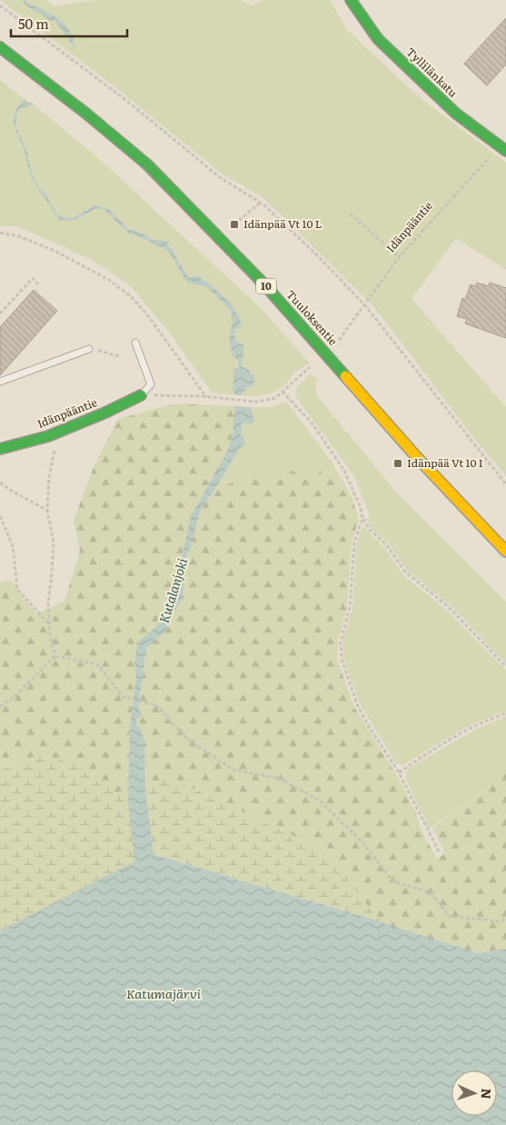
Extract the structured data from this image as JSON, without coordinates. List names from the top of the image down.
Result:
{
  "streets": {
    "main road": [
      "Tyllilänkatu",
      "Idänpääntie",
      "10",
      "Tuuloksentie"
    ]
  },
  "crossings": [
    ["Tyllilänkatu", "Idänpääntie"]
  ],
  "water": ["Kutalanjoki", "Katumajärvi"],
  "places": {
    "transit": ["Idänpää Vt 10 L", "Idänpää Vt 10 I"]
  },
  "scale_bar": "50 m",
  "north": "right"
}
